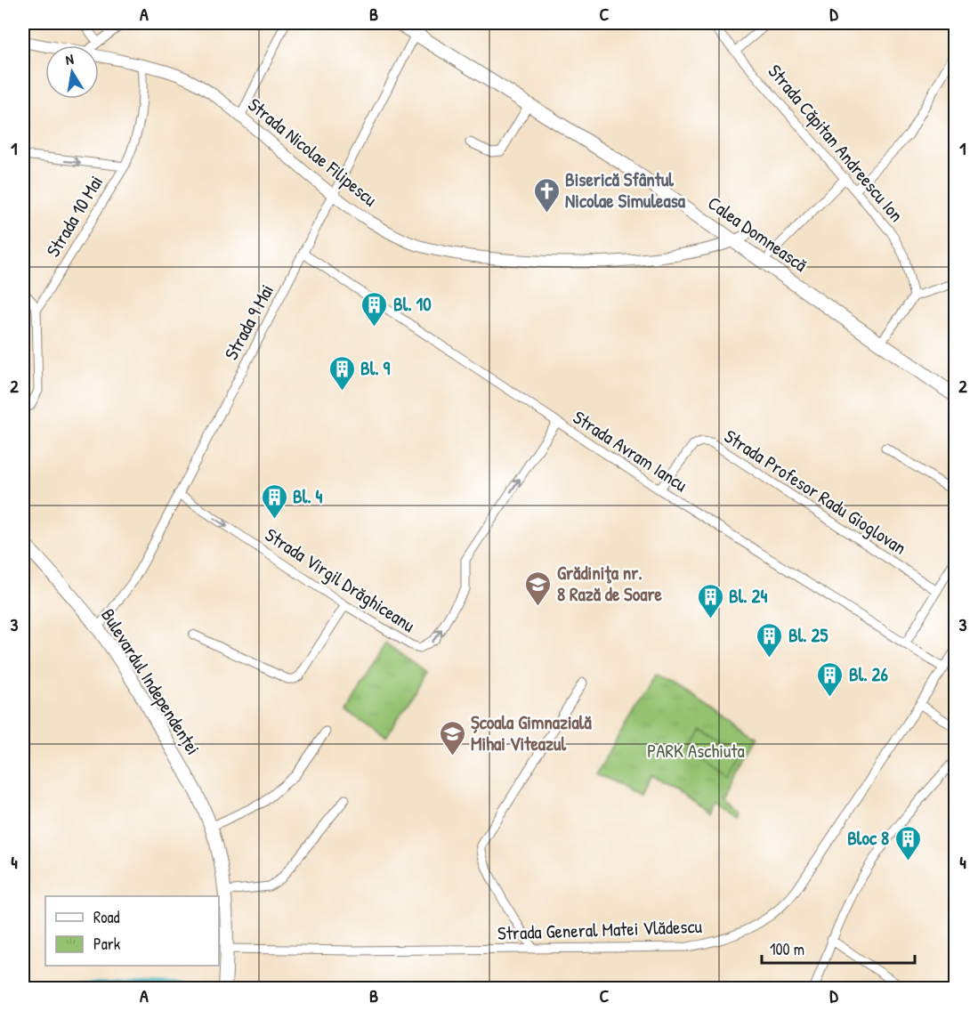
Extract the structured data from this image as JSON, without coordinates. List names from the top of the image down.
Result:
{
  "streets": {
    "main road": ["Calea Domnească", "Bulevardul Independenței"],
    "street": [
      "Strada Căpitan Andreescu Ion",
      "Strada Nicolae Filipescu",
      "Strada 10 Mai",
      "Strada 9 Mai",
      "Strada Avram Iancu",
      "Strada Profesor Radu Gioglovan",
      "Strada Virgil Drăghiceanu",
      "Strada General Matei Vlădescu"
    ]
  },
  "crossings": [
    ["Strada Nicolae Filipescu", "Strada 10 Mai"],
    ["Strada Nicolae Filipescu", "Calea Domnească"],
    ["Strada Nicolae Filipescu", "Strada 9 Mai"],
    ["Calea Domnească", "Strada 9 Mai"],
    ["Strada 9 Mai", "Strada Avram Iancu"],
    ["Strada 9 Mai", "Strada Virgil Drăghiceanu"],
    ["Strada 9 Mai", "Bulevardul Independenței"],
    ["Strada Avram Iancu", "Strada Profesor Radu Gioglovan"],
    ["Strada Avram Iancu", "Strada Virgil Drăghiceanu"],
    ["Strada Avram Iancu", "Strada General Matei Vlădescu"],
    ["Bulevardul Independenței", "Strada General Matei Vlădescu"]
  ],
  "parks": ["PARK Aschiuta"],
  "places": {
    "church": ["Biserică Sfântul Nicolae Simuleasa"],
    "building": [
      "Bl. 10",
      "Bl. 9",
      "Bl. 4",
      "Bl. 24",
      "Bl. 25",
      "Bl. 26",
      "Bloc 8"
    ],
    "school or university": ["Grădiniţa nr. 8 Rază de Soare", "Școala Gimnazială Mihai Viteazul"]
  },
  "legend": ["Road", "Park"],
  "scale_bar": "100 m",
  "north": "top",
  "grid": {
    "columns": [
      "A",
      "B",
      "C",
      "D"
    ],
    "rows": [
      "1",
      "2",
      "3",
      "4"
    ]
  }
}
